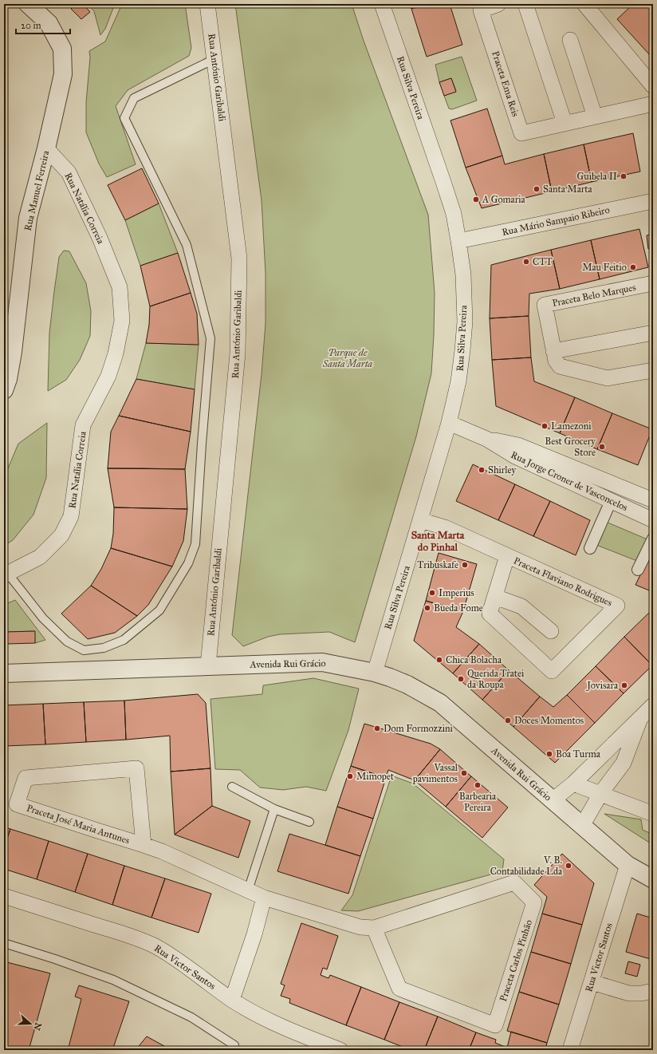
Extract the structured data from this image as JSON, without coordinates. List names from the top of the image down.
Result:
{
  "streets": {
    "street": [
      "Rua António Garibaldi",
      "Praceta Ema Reis",
      "Rua Silva Pereira",
      "Rua Manuel Ferreira",
      "Rua Natália Correia",
      "Rua Mário Sampaio Ribeiro",
      "Praceta Belo Marques",
      "Rua Jorge Croner de Vasconcelos",
      "Praceta Flaviano Rodrigues",
      "Avenida Rui Grácio",
      "Praceta José Maria Antunes",
      "Rua Victor Santos",
      "Praceta Carlos Pinhão"
    ]
  },
  "crossings": [
    ["Rua António Garibaldi", "Avenida Rui Grácio"],
    ["Rua Silva Pereira", "Rua Mário Sampaio Ribeiro"],
    ["Rua Silva Pereira", "Rua Jorge Croner de Vasconcelos"],
    ["Rua Silva Pereira", "Praceta Flaviano Rodrigues"],
    ["Rua Silva Pereira", "Avenida Rui Grácio"],
    ["Rua Manuel Ferreira", "Rua Natália Correia"],
    ["Avenida Rui Grácio", "Rua Victor Santos"],
    ["Praceta José Maria Antunes", "Praceta Carlos Pinhão"]
  ],
  "districts": ["Santa Marta do Pinhal"],
  "parks": ["Parque de Santa Marta"],
  "places": [
    "Guibela II",
    "Santa Marta",
    "A Gomaria",
    "CTT",
    "Mau Feitio",
    "Lamezoni",
    "Best Grocery Store",
    "Shirley",
    "Tribuskafe",
    "Imperius",
    "Bueda Fome",
    "Chica Bolacha",
    "Querida Tratei da Roupa",
    "Jovisara",
    "Doces Momentos",
    "Dom Formozzini",
    "Boa Turma",
    "Vassal pavimentos",
    "Mimopet",
    "Barbearia Pereira",
    "V. B. Contabilidade Lda"
  ],
  "scale_bar": "20 m",
  "north": "right"
}
